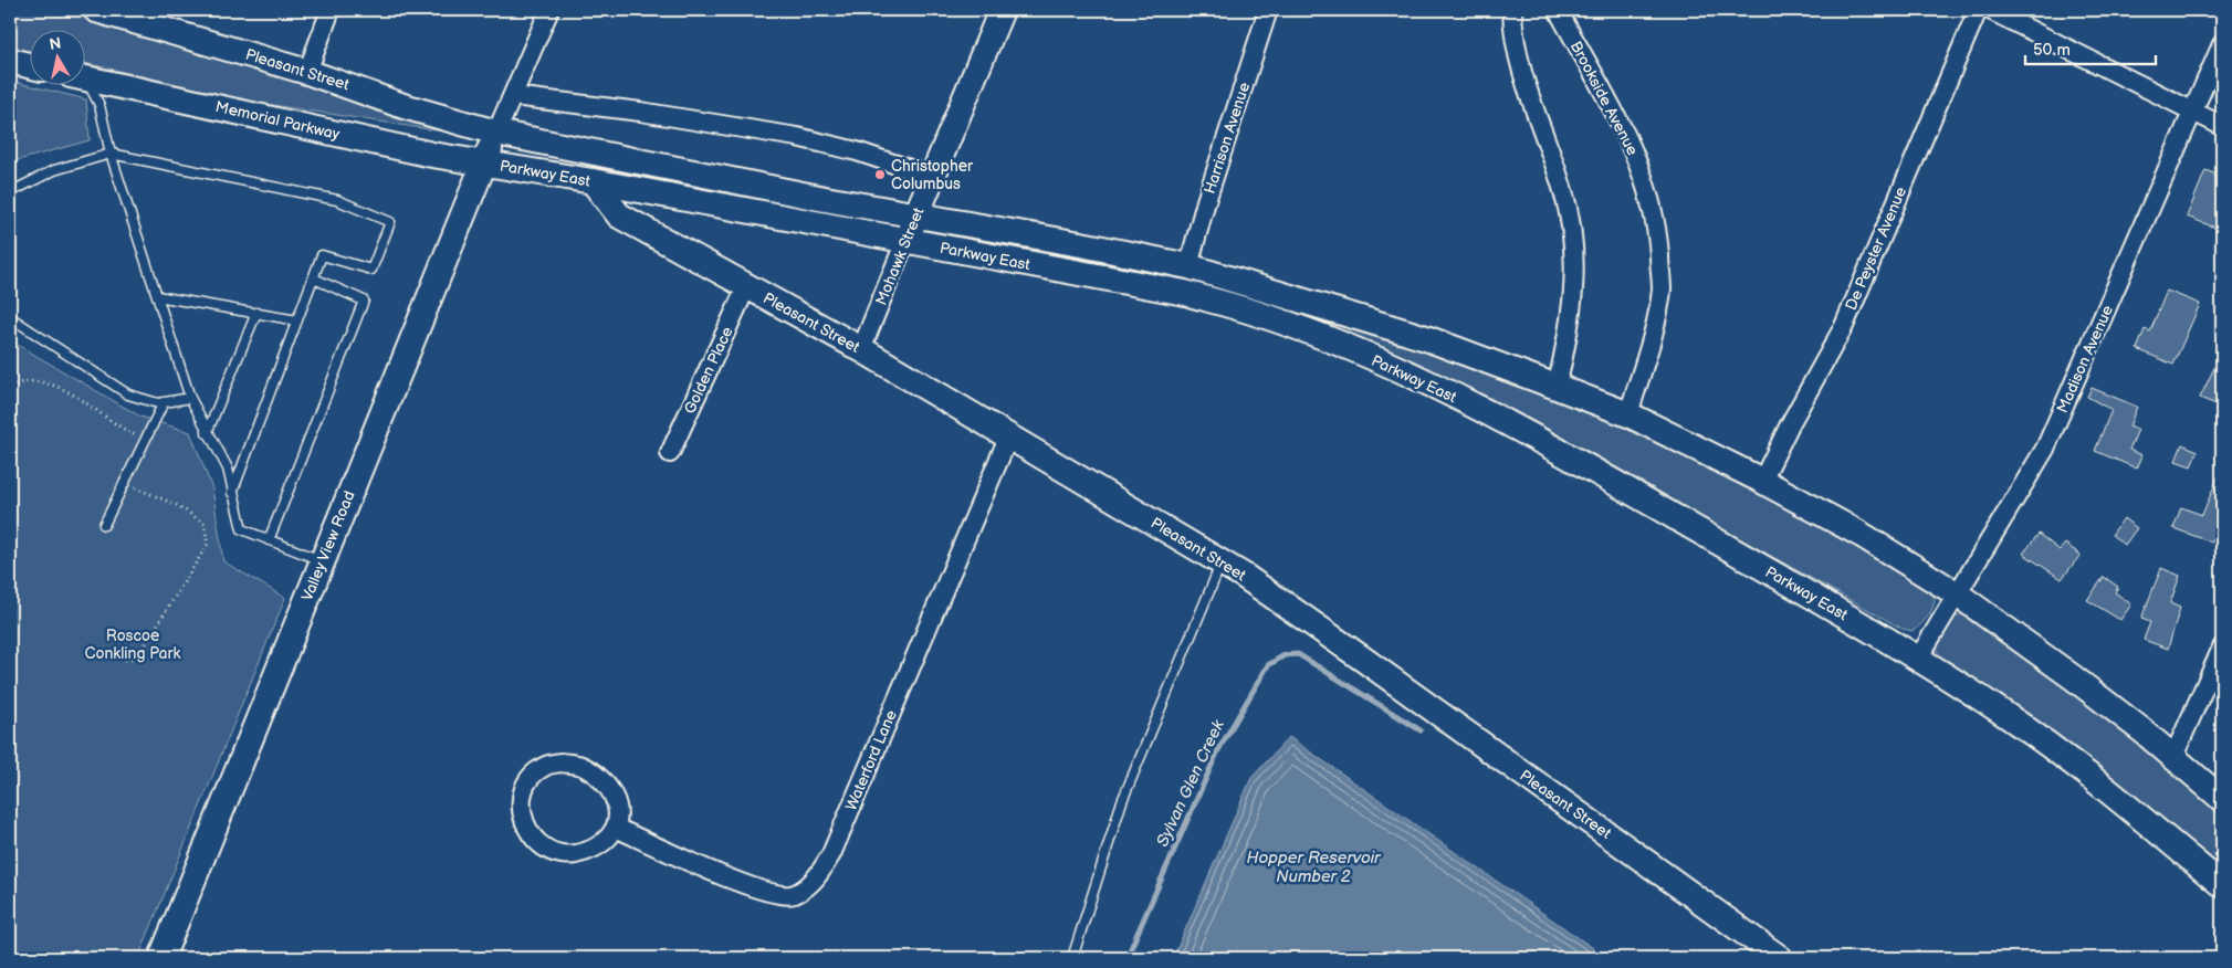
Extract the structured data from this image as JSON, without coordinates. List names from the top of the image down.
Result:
{
  "streets": {
    "street": [
      "Pleasant Street",
      "Brookside Avenue",
      "Memorial Parkway",
      "Harrison Avenue",
      "Parkway East",
      "De Peyster Avenue",
      "Mohawk Street",
      "Madison Avenue",
      "Golden Place",
      "Valley View Road",
      "Waterford Lane"
    ]
  },
  "crossings": [
    ["Pleasant Street", "Parkway East"],
    ["Pleasant Street", "Mohawk Street"],
    ["Pleasant Street", "Golden Place"],
    ["Pleasant Street", "Valley View Road"],
    ["Pleasant Street", "Waterford Lane"],
    ["Brookside Avenue", "Parkway East"],
    ["Memorial Parkway", "Parkway East"],
    ["Memorial Parkway", "Valley View Road"],
    ["Harrison Avenue", "Parkway East"],
    ["Parkway East", "De Peyster Avenue"],
    ["Parkway East", "Mohawk Street"],
    ["Parkway East", "Madison Avenue"],
    ["Parkway East", "Valley View Road"]
  ],
  "water": ["Sylvan Glen Creek", "Hopper Reservoir Number 2"],
  "parks": ["Roscoe Conkling Park"],
  "places": ["Christopher Columbus"],
  "scale_bar": "50 m",
  "north": "top"
}
